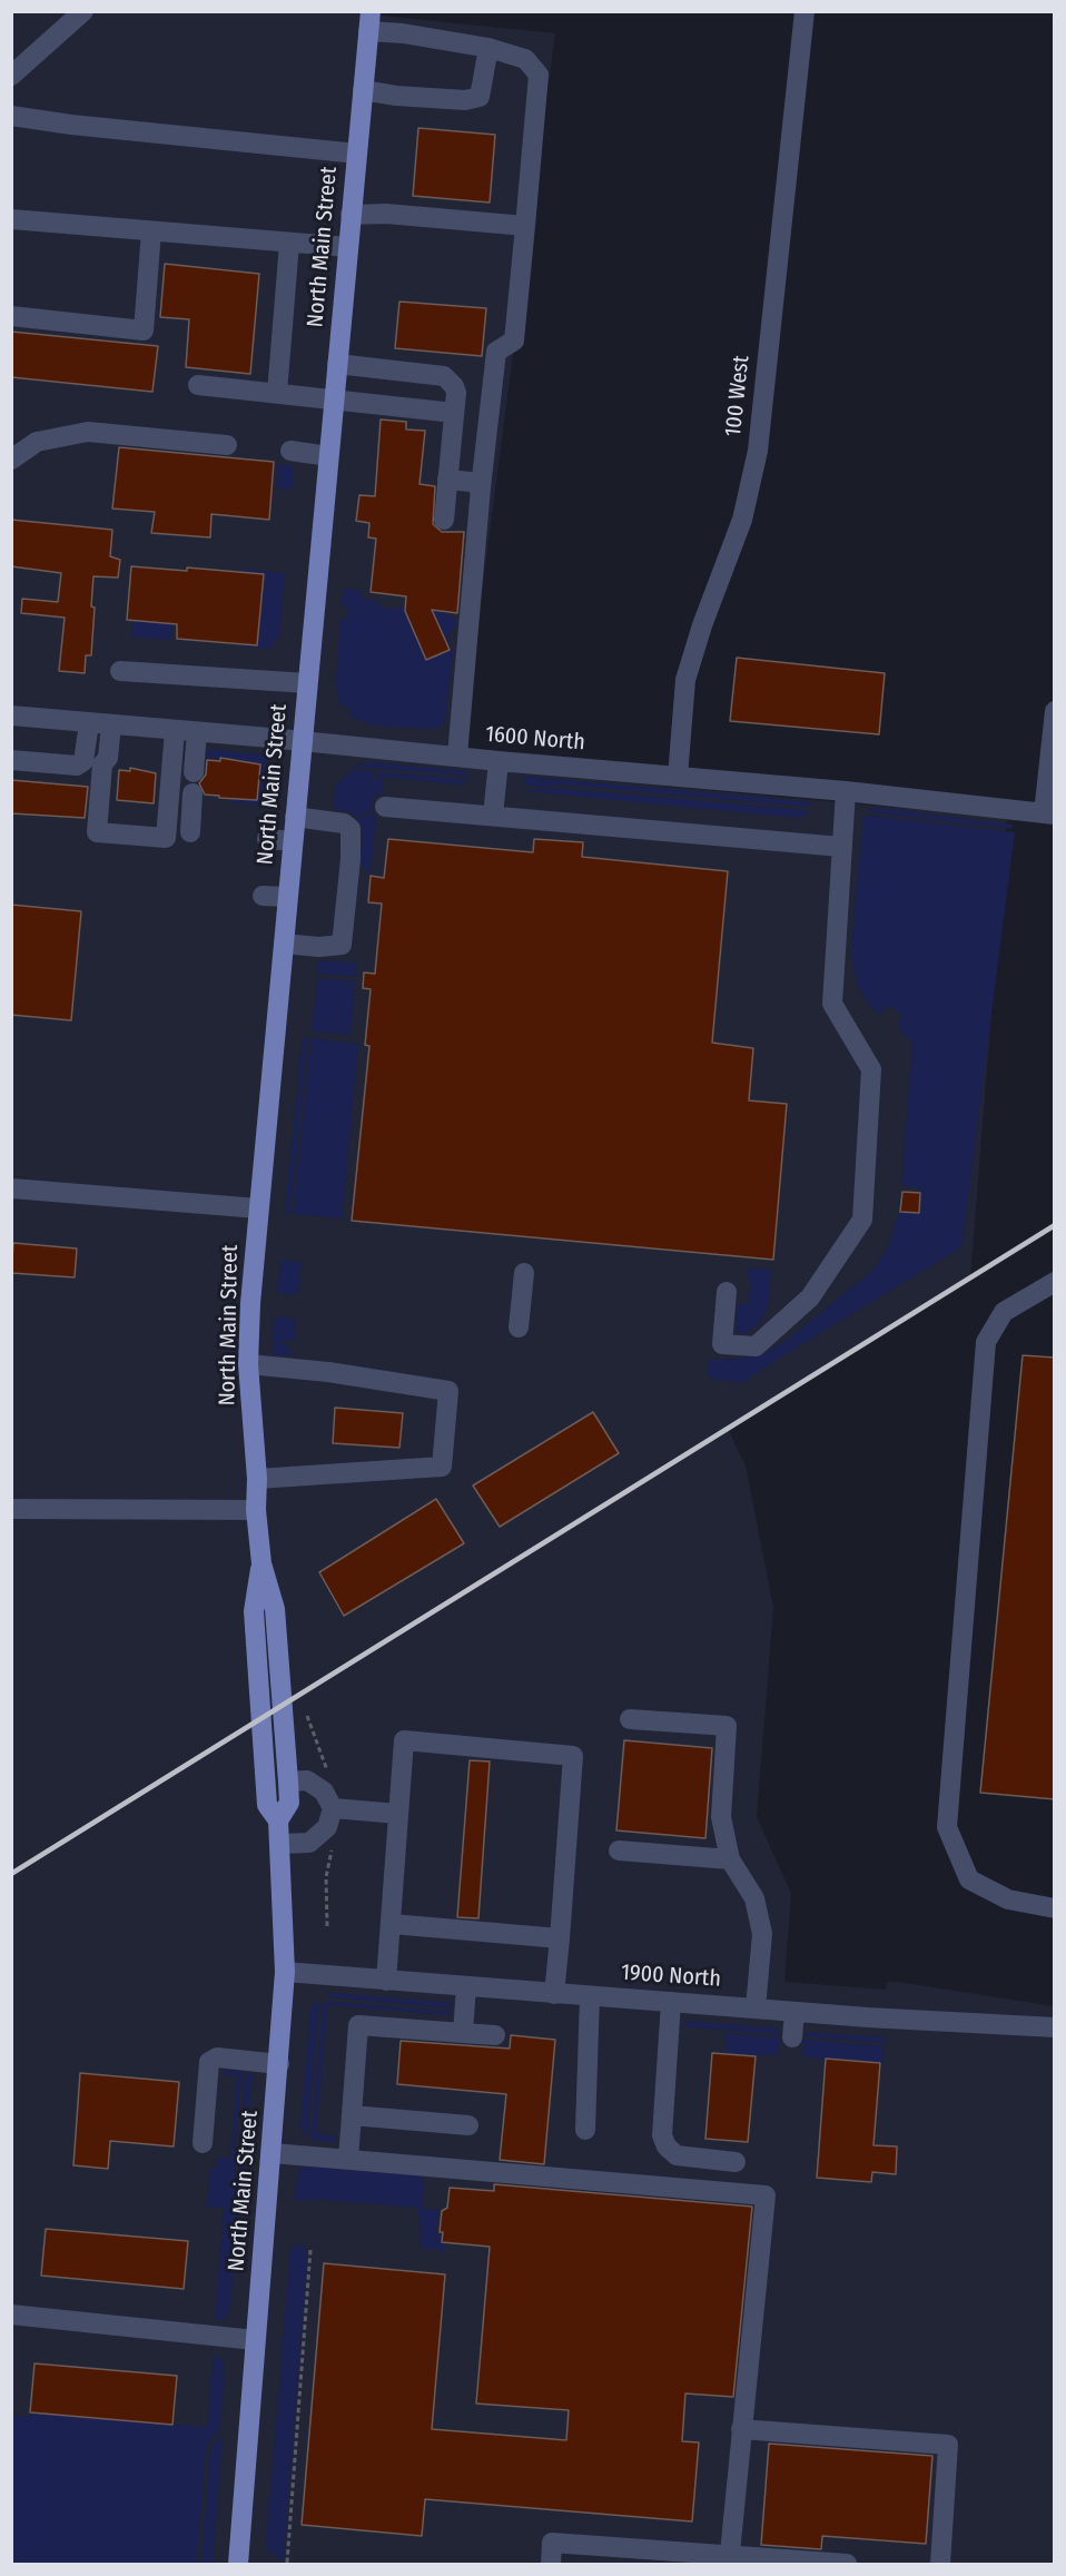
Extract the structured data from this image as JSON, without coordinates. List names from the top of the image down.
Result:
{
  "streets": {
    "main road": ["North Main Street"],
    "street": ["100 West", "1600 North", "1900 North"]
  },
  "crossings": [
    ["North Main Street", "1600 North"],
    ["North Main Street", "1900 North"],
    ["100 West", "1600 North"]
  ]
}
